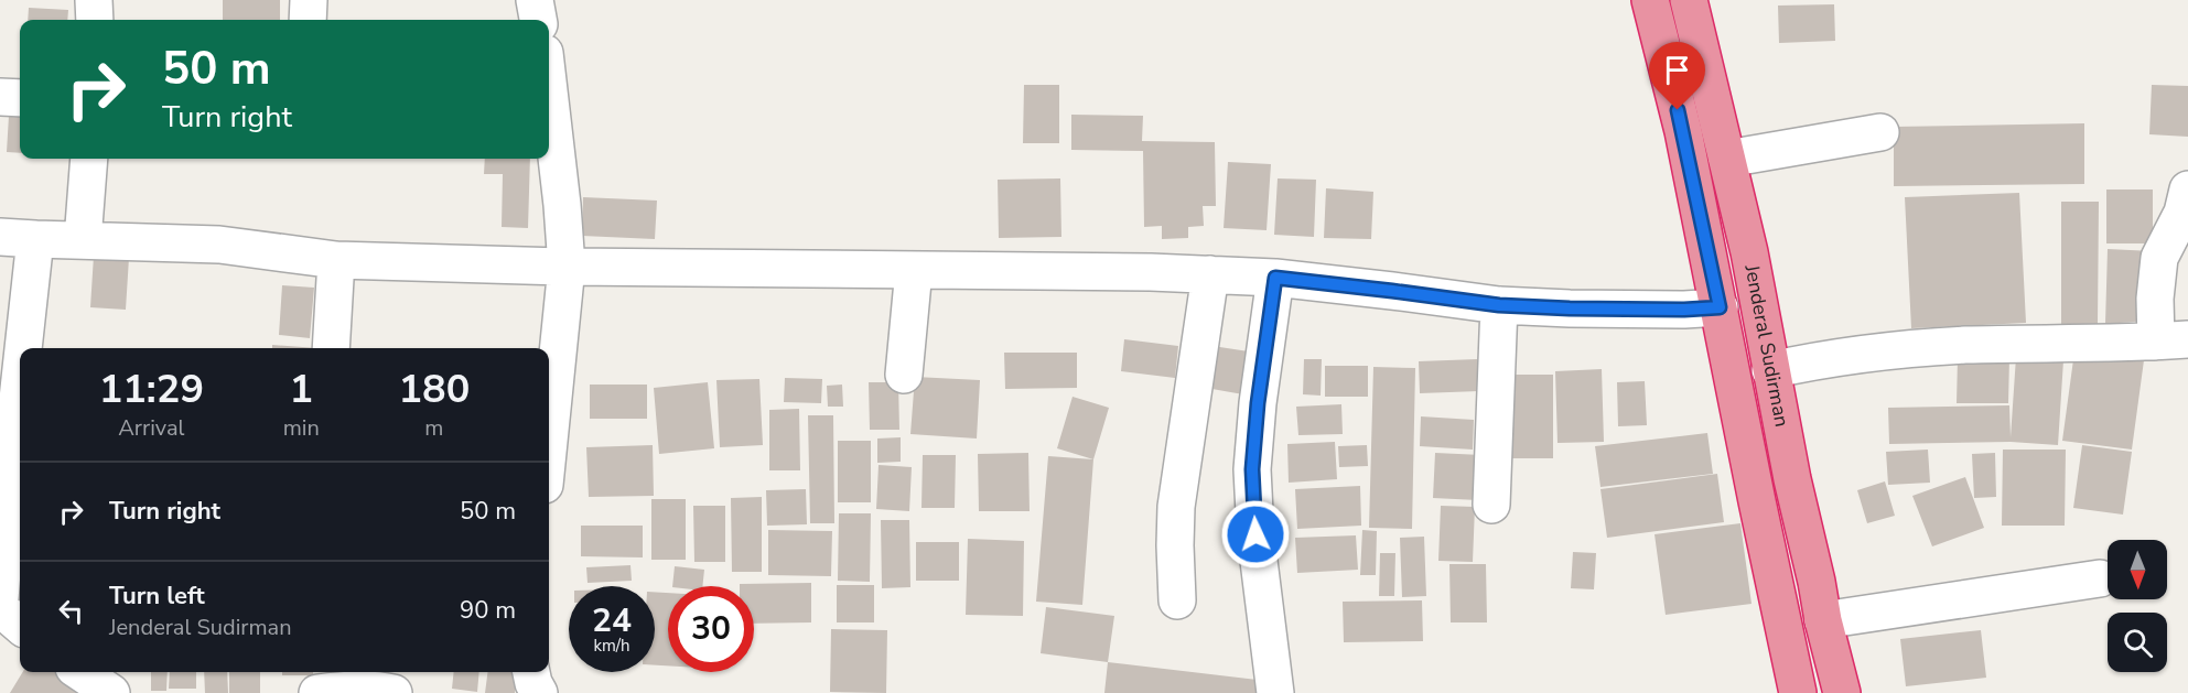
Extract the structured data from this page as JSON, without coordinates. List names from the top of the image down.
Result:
{
  "streets": {
    "highway": ["Jenderal Sudirman"]
  },
  "north": "bottom",
  "page": {
    "turn": ["50 m", "Turn right"],
    "eta": [
      "11:29",
      "Arrival",
      "1",
      "min",
      "180",
      "m"
    ],
    "list": [
      {
        "name": "Turn right",
        "value": "50 m"
      },
      {
        "name": "Turn left",
        "note": "Jenderal Sudirman",
        "value": "90 m"
      }
    ],
    "speed": "24 km/h",
    "limit": "30"
  }
}
